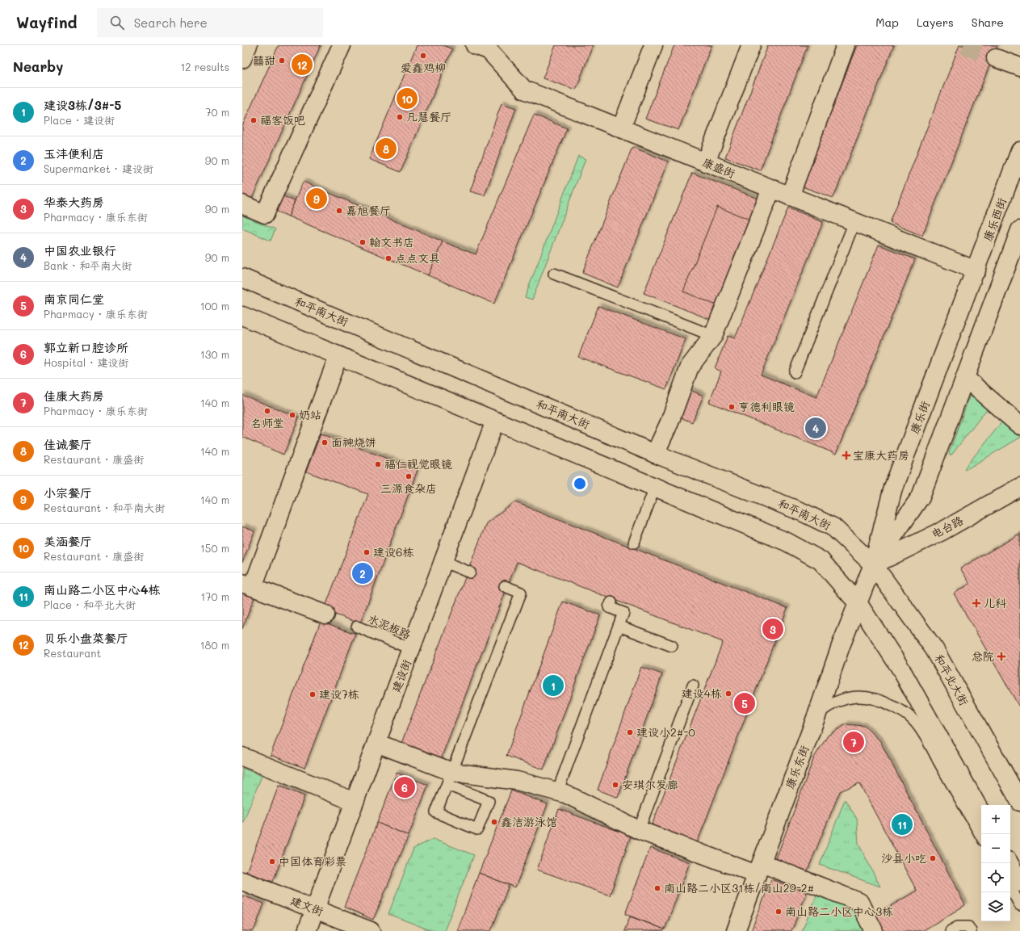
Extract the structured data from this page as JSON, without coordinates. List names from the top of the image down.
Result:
{
  "streets": {
    "street": [
      "康盛街",
      "康乐西街",
      "和平南大街",
      "康乐街",
      "电台路",
      "建设街",
      "和平北大街",
      "康乐东街",
      "建文街"
    ],
    "lane": ["水泥板路"]
  },
  "crossings": [
    ["康盛街", "康乐西街"],
    ["康盛街", "康乐街"],
    ["康乐西街", "康乐街"],
    ["和平南大街", "康乐街"],
    ["和平南大街", "电台路"],
    ["和平南大街", "和平北大街"],
    ["康乐街", "电台路"],
    ["康乐街", "和平北大街"],
    ["康乐街", "康乐东街"],
    ["电台路", "和平北大街"],
    ["水泥板路", "建设街"],
    ["建设街", "建文街"]
  ],
  "places": {
    "other": [
      "爱鑫鸡柳",
      "囍甜",
      "凡慧餐厅",
      "福客饭吧",
      "嘉旭餐厅",
      "翰文书店",
      "点点文具",
      "亨德利眼镜",
      "名师堂",
      "奶站",
      "面神烧饼",
      "福仁视觉眼镜",
      "三源食杂店",
      "建设6栋",
      "建设4栋",
      "建设7栋",
      "建设小2#-0",
      "安琪尔发廊",
      "鑫洁游泳馆",
      "沙县小吃",
      "中国体育彩票",
      "南山路二小区31栋/南山29-2#",
      "南山路二小区中心3栋"
    ],
    "health": ["宝康大药房", "儿科", "总院"]
  },
  "page": {
    "header": "Wayfind",
    "search": "Search here",
    "nav": ["Map", "Layers", "Share"],
    "heading": ["Nearby", "12 results"],
    "pins": [
      "12",
      "10",
      "8",
      "9",
      "4",
      "2",
      "3",
      "1",
      "5",
      "7",
      "6",
      "11"
    ],
    "list": [
      {
        "mark": "1",
        "name": "建设3栋/3#-5",
        "note": "Place · 建设街",
        "value": "70 m"
      },
      {
        "mark": "2",
        "name": "玉沣便利店",
        "note": "Supermarket · 建设街",
        "value": "90 m"
      },
      {
        "mark": "3",
        "name": "华泰大药房",
        "note": "Pharmacy · 康乐东街",
        "value": "90 m"
      },
      {
        "mark": "4",
        "name": "中国农业银行",
        "note": "Bank · 和平南大街",
        "value": "90 m"
      },
      {
        "mark": "5",
        "name": "南京同仁堂",
        "note": "Pharmacy · 康乐东街",
        "value": "100 m"
      },
      {
        "mark": "6",
        "name": "郭立新口腔诊所",
        "note": "Hospital · 建设街",
        "value": "130 m"
      },
      {
        "mark": "7",
        "name": "佳康大药房",
        "note": "Pharmacy · 康乐东街",
        "value": "140 m"
      },
      {
        "mark": "8",
        "name": "佳诚餐厅",
        "note": "Restaurant · 康盛街",
        "value": "140 m"
      },
      {
        "mark": "9",
        "name": "小宗餐厅",
        "note": "Restaurant · 和平南大街",
        "value": "140 m"
      },
      {
        "mark": "10",
        "name": "美涵餐厅",
        "note": "Restaurant · 康盛街",
        "value": "150 m"
      },
      {
        "mark": "11",
        "name": "南山路二小区中心4栋",
        "note": "Place · 和平北大街",
        "value": "170 m"
      },
      {
        "mark": "12",
        "name": "贝乐小盘菜餐厅",
        "note": "Restaurant",
        "value": "180 m"
      }
    ],
    "map_buttons": ["+", "−"]
  }
}
